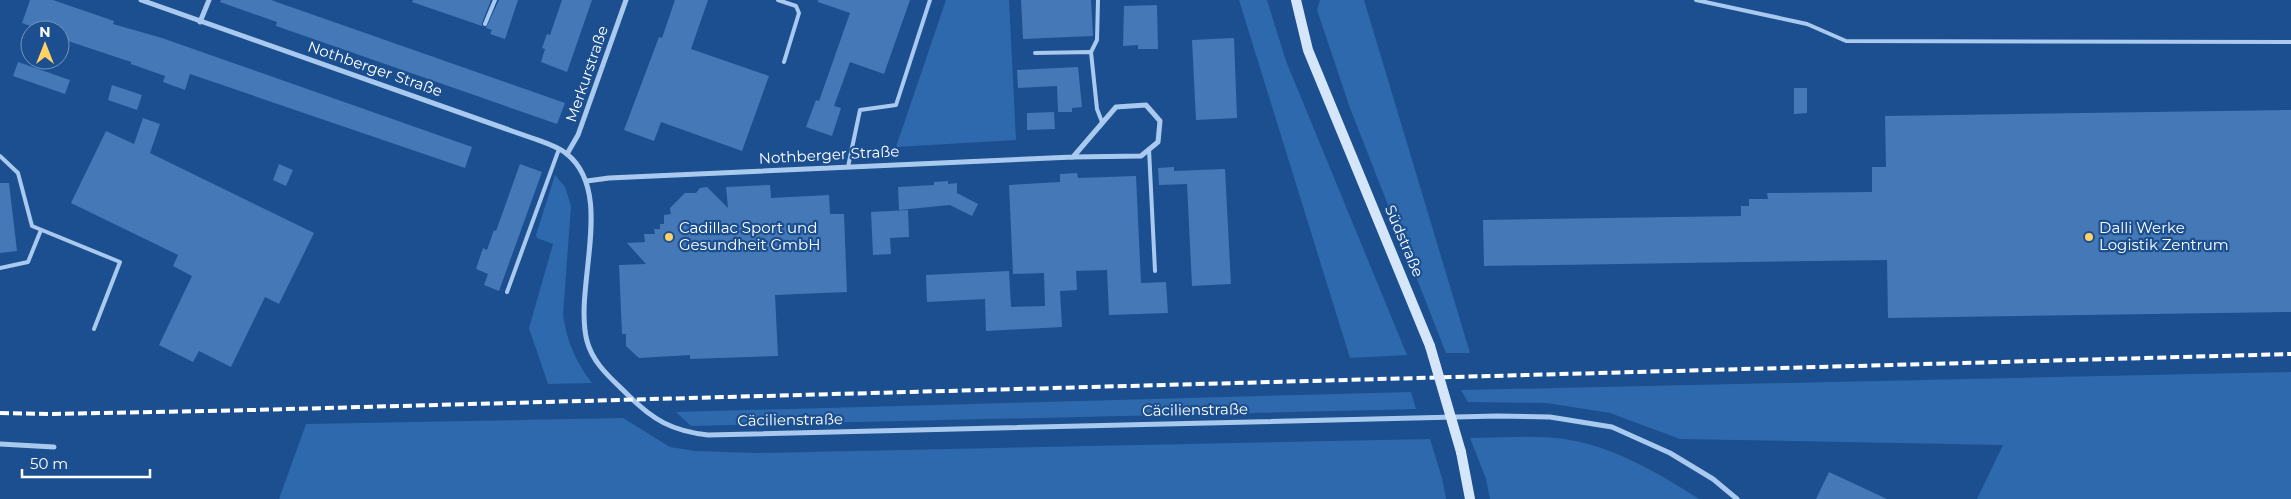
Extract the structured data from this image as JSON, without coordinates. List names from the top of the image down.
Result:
{
  "streets": {
    "main road": ["Südstraße"],
    "street": ["Nothberger Straße", "Merkurstraße", "Cäcilienstraße"]
  },
  "crossings": [
    ["Nothberger Straße", "Merkurstraße"],
    ["Nothberger Straße", "Cäcilienstraße"]
  ],
  "places": ["Cadillac Sport und Gesundheit GmbH", "Dalli Werke Logistik Zentrum"],
  "scale_bar": "50 m",
  "north": "top"
}
